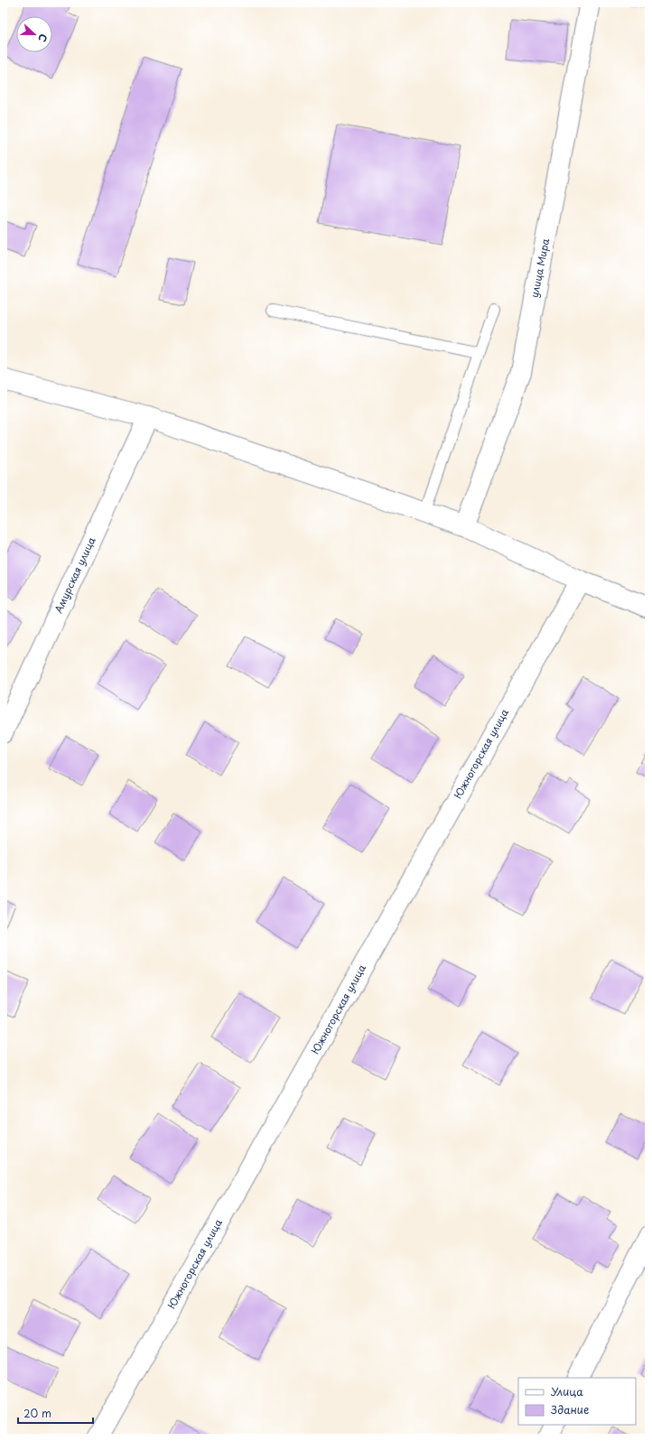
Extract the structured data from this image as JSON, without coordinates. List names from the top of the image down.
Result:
{
  "streets": {
    "street": ["улица Мира", "Амурская улица", "Южногорская улица"]
  },
  "legend": ["Улица", "Здание"],
  "scale_bar": "20 m",
  "north": "right"
}
